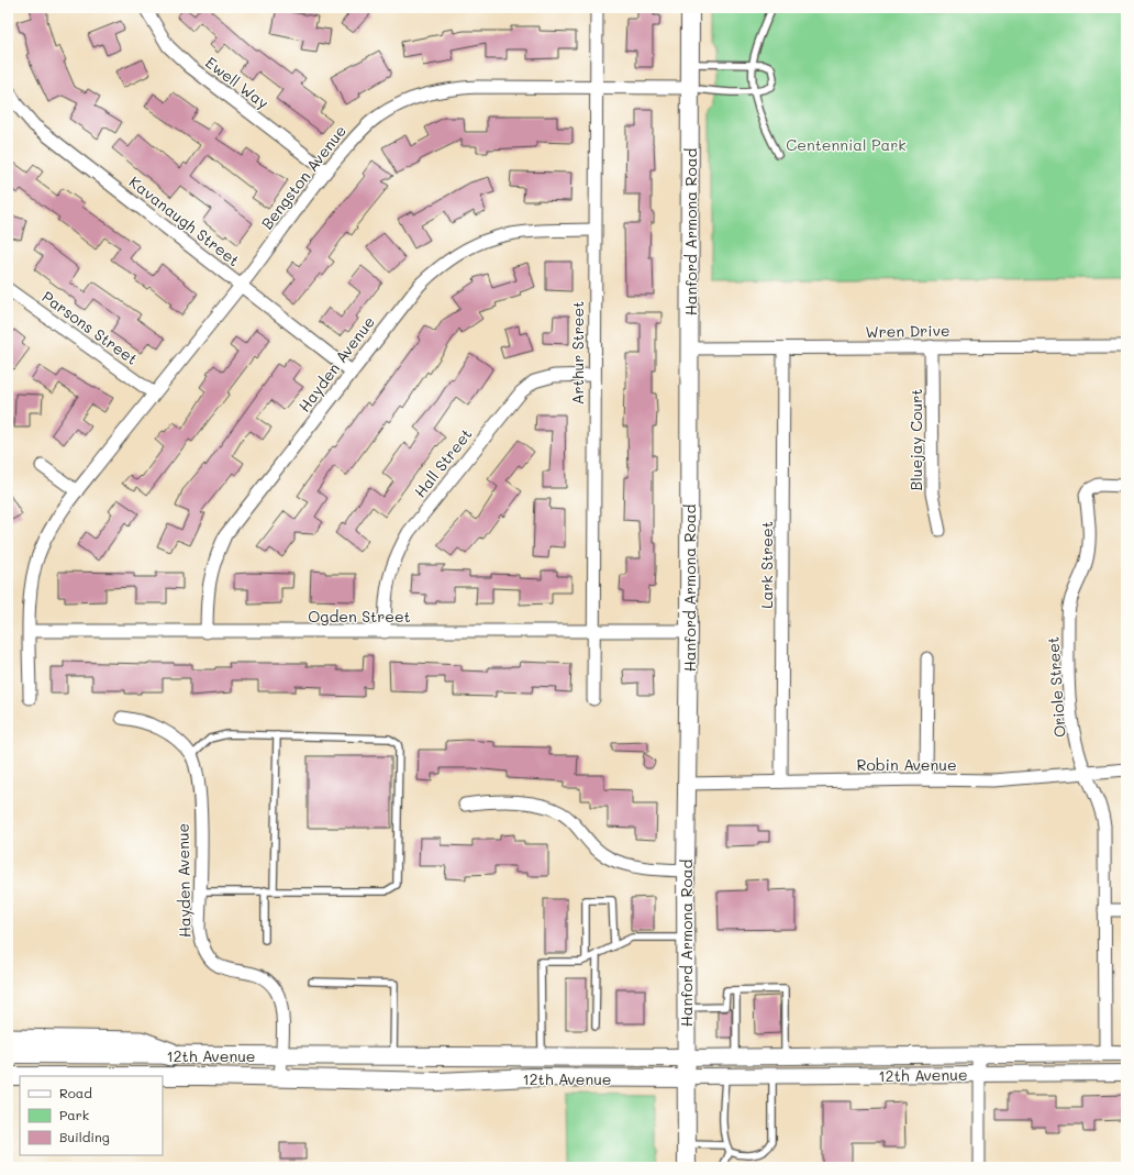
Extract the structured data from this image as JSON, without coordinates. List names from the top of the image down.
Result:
{
  "streets": {
    "main road": ["Hanford Armona Road", "12th Avenue"],
    "street": [
      "Ewell Way",
      "Bengston Avenue",
      "Kavanaugh Street",
      "Parsons Street",
      "Wren Drive",
      "Arthur Street",
      "Hayden Avenue",
      "Bluejay Court",
      "Hall Street",
      "Lark Street",
      "Ogden Street",
      "Oriole Street",
      "Robin Avenue"
    ]
  },
  "crossings": [
    ["Ewell Way", "Bengston Avenue"],
    ["Bengston Avenue", "Kavanaugh Street"],
    ["Bengston Avenue", "Hanford Armona Road"],
    ["Bengston Avenue", "Parsons Street"],
    ["Bengston Avenue", "Arthur Street"],
    ["Bengston Avenue", "Ogden Street"],
    ["Kavanaugh Street", "Hayden Avenue"],
    ["Hanford Armona Road", "Wren Drive"],
    ["Hanford Armona Road", "Ogden Street"],
    ["Hanford Armona Road", "Robin Avenue"],
    ["Hanford Armona Road", "12th Avenue"],
    ["Wren Drive", "Bluejay Court"],
    ["Wren Drive", "Lark Street"],
    ["Arthur Street", "Hayden Avenue"],
    ["Arthur Street", "Hall Street"],
    ["Arthur Street", "Ogden Street"],
    ["Hayden Avenue", "Ogden Street"],
    ["Hayden Avenue", "12th Avenue"],
    ["Hall Street", "Ogden Street"],
    ["Lark Street", "Robin Avenue"],
    ["Oriole Street", "Robin Avenue"],
    ["Oriole Street", "12th Avenue"]
  ],
  "parks": ["Centennial Park"],
  "legend": ["Road", "Park", "Building"]
}
